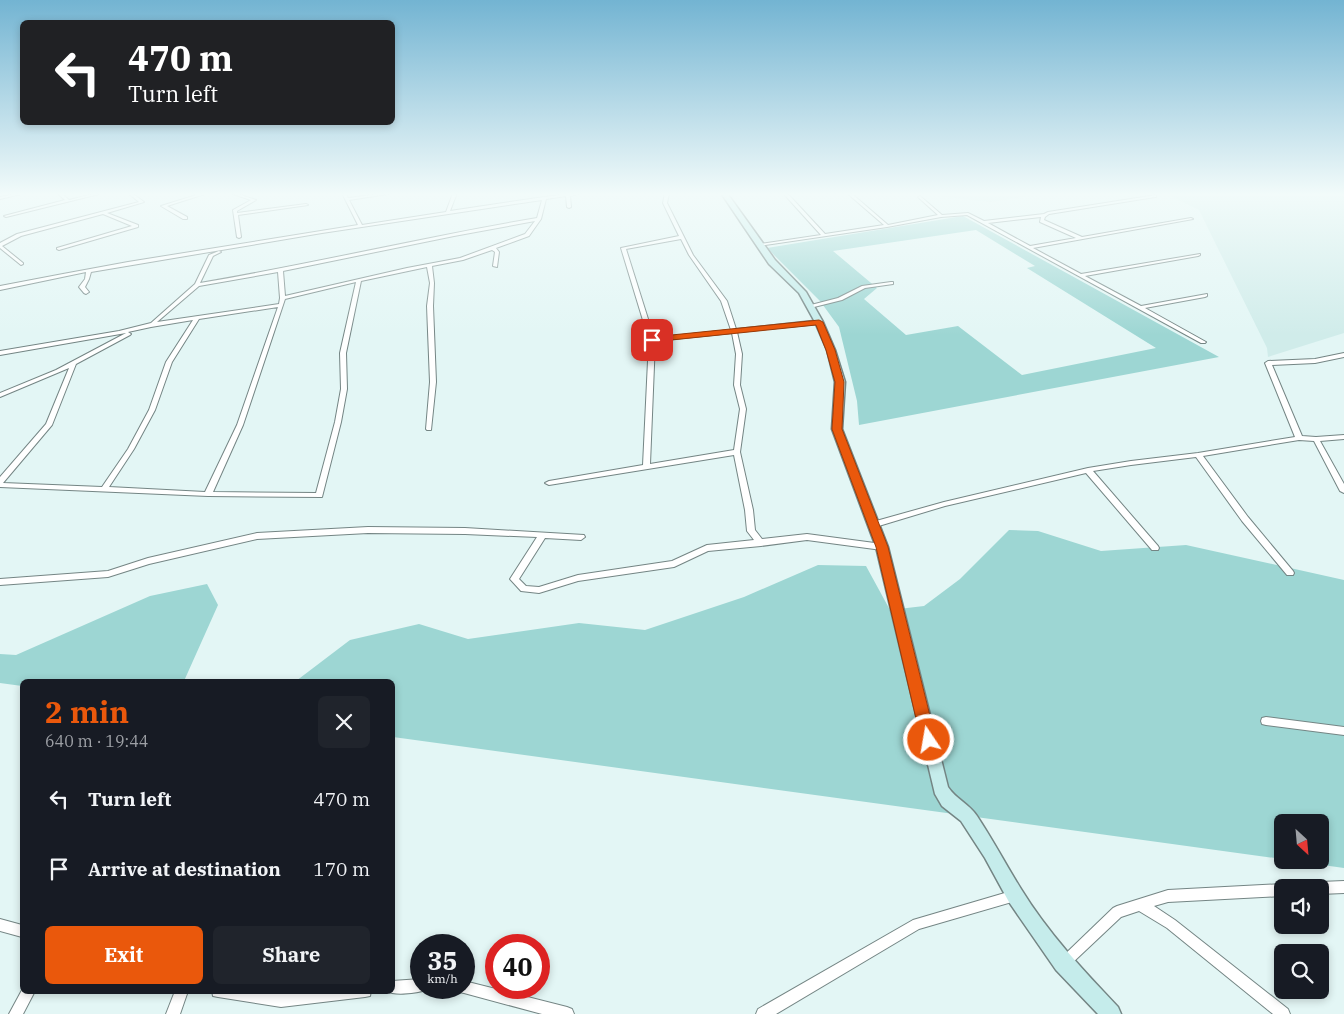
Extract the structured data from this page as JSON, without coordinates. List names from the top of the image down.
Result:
{
  "north": "bottom right",
  "page": {
    "turn": ["470 m", "Turn left"],
    "heading": ["2 min", "640 m · 19:44"],
    "list": [
      {
        "name": "Turn left",
        "value": "470 m"
      },
      {
        "name": "Arrive at destination",
        "value": "170 m"
      }
    ],
    "buttons": ["Exit", "Share"],
    "speed": "35 km/h",
    "limit": "40"
  }
}
